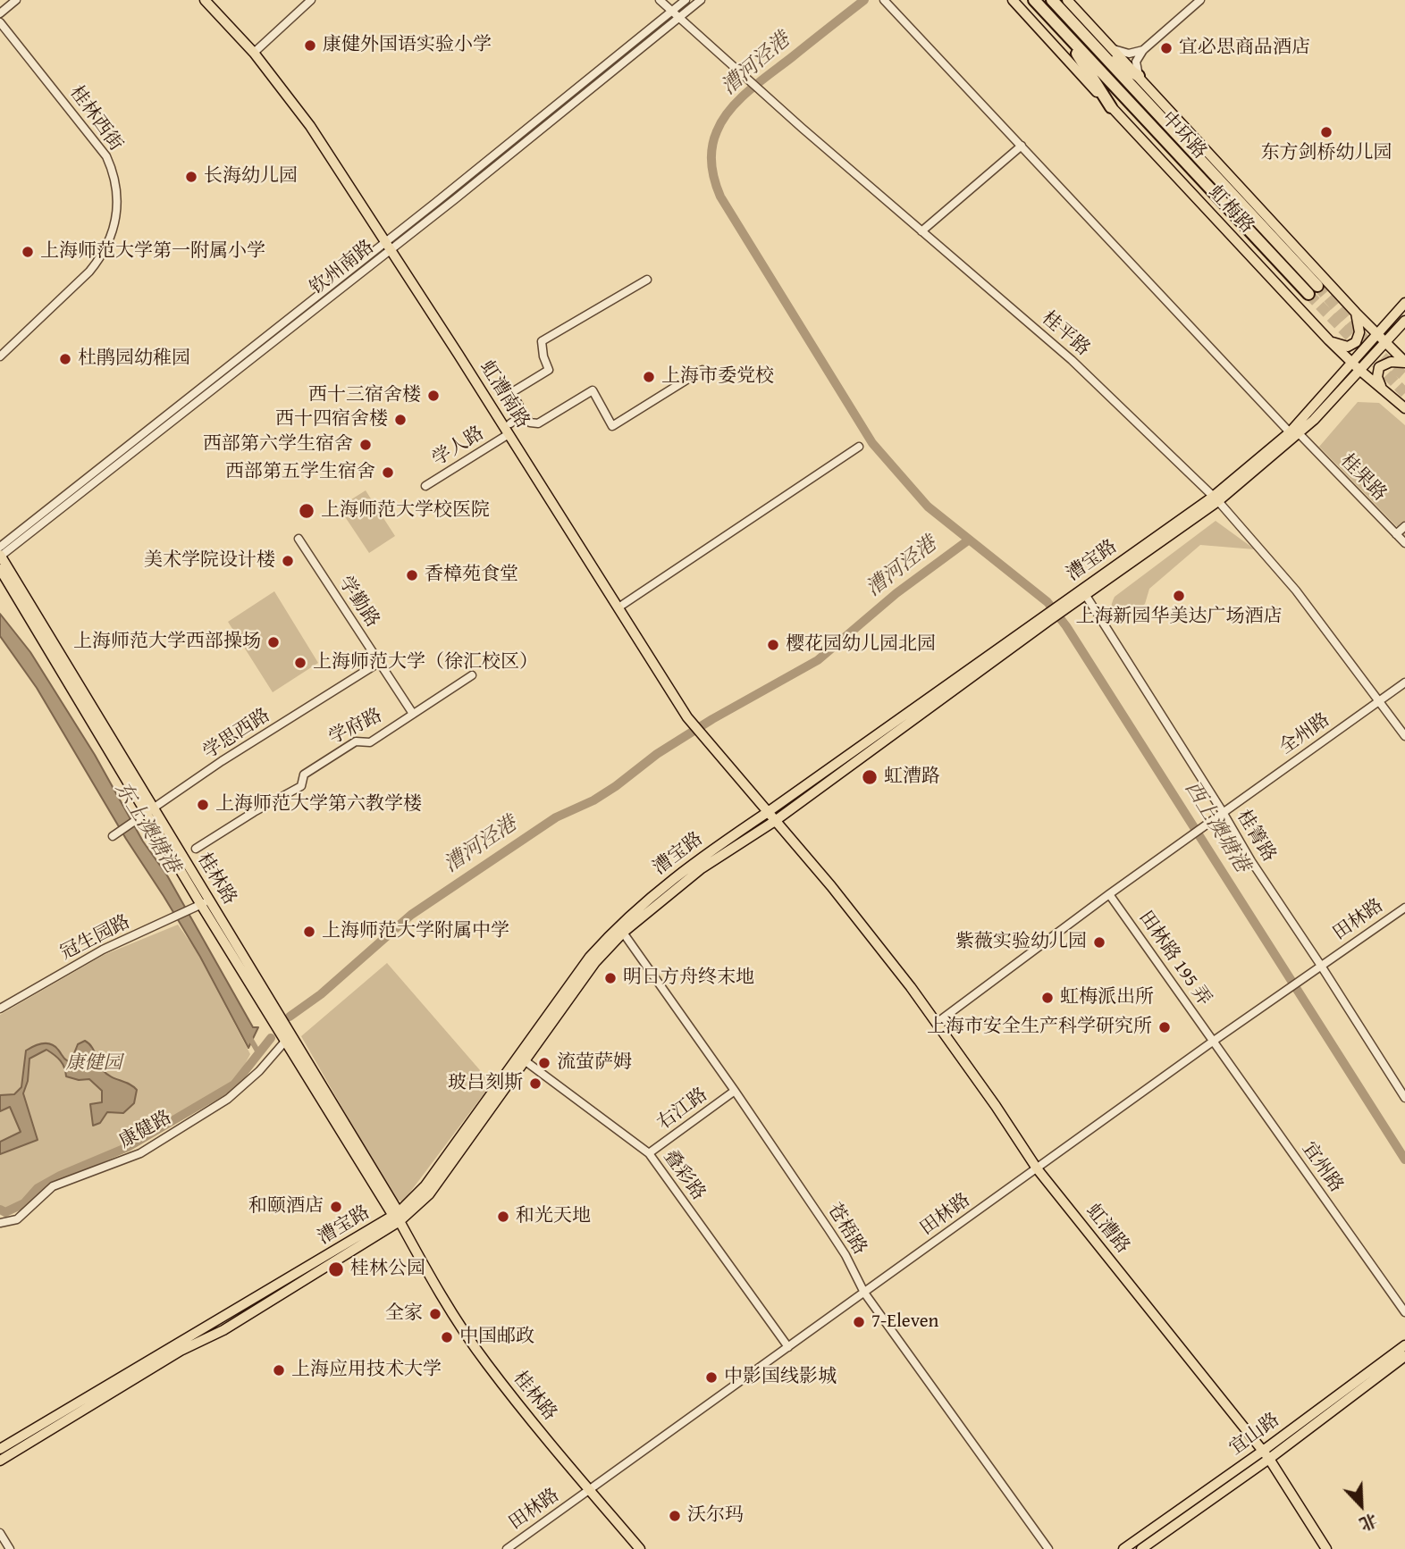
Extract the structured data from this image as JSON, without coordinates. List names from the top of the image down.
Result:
{
  "streets": {
    "highway": ["中环路"],
    "main road": [
      "虹梅路",
      "虹漕南路",
      "漕宝路",
      "桂林路",
      "虹漕路",
      "宜山路"
    ],
    "street": [
      "桂林西街",
      "钦州南路",
      "桂平路",
      "学人路",
      "桂果路",
      "学勤路",
      "学府路",
      "学思西路",
      "全州路",
      "桂箐路",
      "田林路",
      "冠生园路",
      "田林路 195 弄",
      "右江路",
      "康健路",
      "宜州路",
      "叠彩路",
      "苍梧路"
    ]
  },
  "crossings": [
    ["虹梅路", "漕宝路"],
    ["钦州南路", "桂平路"],
    ["钦州南路", "虹漕南路"],
    ["钦州南路", "桂林路"],
    ["桂平路", "漕宝路"],
    ["桂平路", "全州路"],
    ["虹漕南路", "学人路"],
    ["虹漕南路", "漕宝路"],
    ["虹漕南路", "虹漕路"],
    ["桂果路", "漕宝路"],
    ["漕宝路", "桂箐路"],
    ["漕宝路", "桂林路"],
    ["漕宝路", "叠彩路"],
    ["漕宝路", "苍梧路"],
    ["漕宝路", "虹漕路"],
    ["学勤路", "学府路"],
    ["学勤路", "学思西路"],
    ["学思西路", "桂林路"],
    ["全州路", "桂箐路"],
    ["全州路", "田林路 195 弄"],
    ["全州路", "虹漕路"],
    ["桂箐路", "田林路"],
    ["桂林路", "田林路"],
    ["桂林路", "冠生园路"],
    ["桂林路", "康健路"],
    ["田林路", "田林路 195 弄"],
    ["田林路", "宜州路"],
    ["田林路", "叠彩路"],
    ["田林路", "苍梧路"],
    ["田林路", "虹漕路"],
    ["田林路 195 弄", "宜州路"],
    ["右江路", "叠彩路"],
    ["右江路", "苍梧路"],
    ["虹漕路", "宜山路"]
  ],
  "water": ["漕河泾港", "西上澳塘港", "东上澳塘港"],
  "parks": ["康健园"],
  "places": [
    "康健外国语实验小学",
    "宜必思商品酒店",
    "东方剑桥幼儿园",
    "长海幼儿园",
    "上海师范大学第一附属小学",
    "杜鹃园幼稚园",
    "上海市委党校",
    "西十三宿舍楼",
    "西十四宿舍楼",
    "西部第六学生宿舍",
    "西部第五学生宿舍",
    "上海师范大学校医院",
    "美术学院设计楼",
    "香樟苑食堂",
    "上海新园华美达广场酒店",
    "上海师范大学西部操场",
    "樱花园幼儿园北园",
    "上海师范大学（徐汇校区）",
    "虹漕路",
    "上海师范大学第六教学楼",
    "上海师范大学附属中学",
    "紫薇实验幼儿园",
    "明日方舟终末地",
    "虹梅派出所",
    "上海市安全生产科学研究所",
    "流萤萨姆",
    "玻吕刻斯",
    "和颐酒店",
    "和光天地",
    "桂林公园",
    "全家",
    "7-Eleven",
    "中国邮政",
    "上海应用技术大学",
    "中影国线影城",
    "沃尔玛"
  ],
  "north": "bottom right"
}
